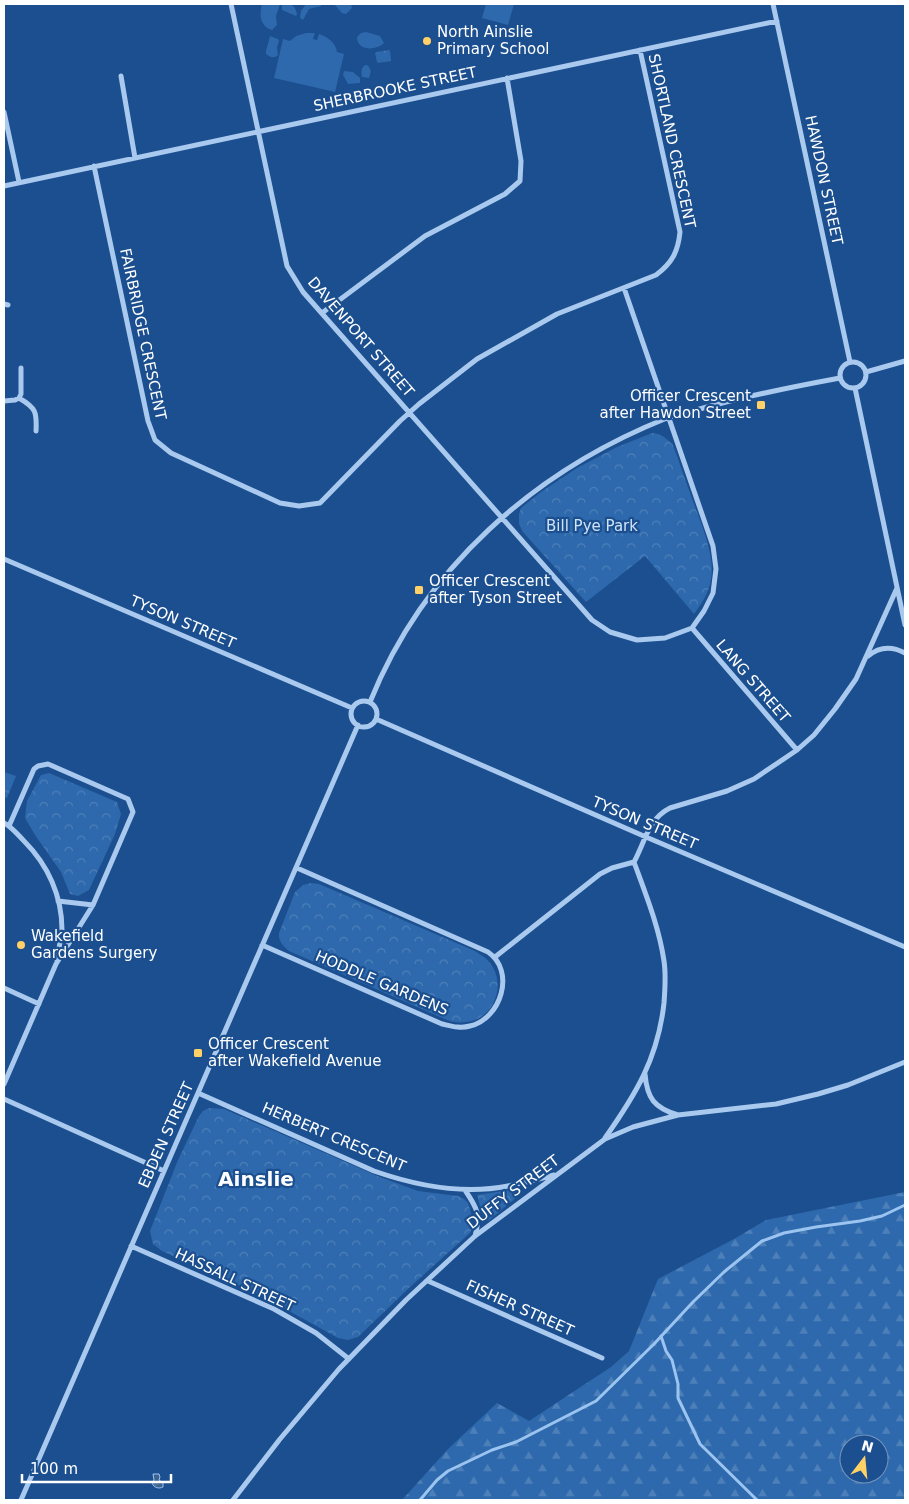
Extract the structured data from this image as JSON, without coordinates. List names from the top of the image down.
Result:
{
  "streets": {
    "street": [
      "SHERBROOKE STREET",
      "SHORTLAND CRESCENT",
      "HAWDON STREET",
      "FAIRBRIDGE CRESCENT",
      "DAVENPORT STREET",
      "TYSON STREET",
      "LANG STREET",
      "HODDLE GARDENS",
      "EBDEN STREET",
      "HERBERT CRESCENT",
      "DUFFY STREET",
      "HASSALL STREET",
      "FISHER STREET"
    ]
  },
  "crossings": [
    ["SHERBROOKE STREET", "SHORTLAND CRESCENT"],
    ["SHERBROOKE STREET", "HAWDON STREET"],
    ["SHERBROOKE STREET", "FAIRBRIDGE CRESCENT"],
    ["SHERBROOKE STREET", "DAVENPORT STREET"],
    ["SHORTLAND CRESCENT", "FAIRBRIDGE CRESCENT"],
    ["SHORTLAND CRESCENT", "DAVENPORT STREET"],
    ["FAIRBRIDGE CRESCENT", "DAVENPORT STREET"],
    ["DAVENPORT STREET", "LANG STREET"],
    ["TYSON STREET", "EBDEN STREET"],
    ["HODDLE GARDENS", "EBDEN STREET"],
    ["EBDEN STREET", "HERBERT CRESCENT"],
    ["EBDEN STREET", "HASSALL STREET"],
    ["HERBERT CRESCENT", "DUFFY STREET"],
    ["DUFFY STREET", "HASSALL STREET"],
    ["DUFFY STREET", "FISHER STREET"]
  ],
  "districts": ["Ainslie"],
  "parks": ["Bill Pye Park"],
  "places": {
    "other": ["North Ainslie Primary School", "Wakefield Gardens Surgery"],
    "transit": ["Officer Crescent after Hawdon Street", "Officer Crescent after Tyson Street", "Officer Crescent after Wakefield Avenue"]
  },
  "scale_bar": "100 m",
  "north": "top"
}
